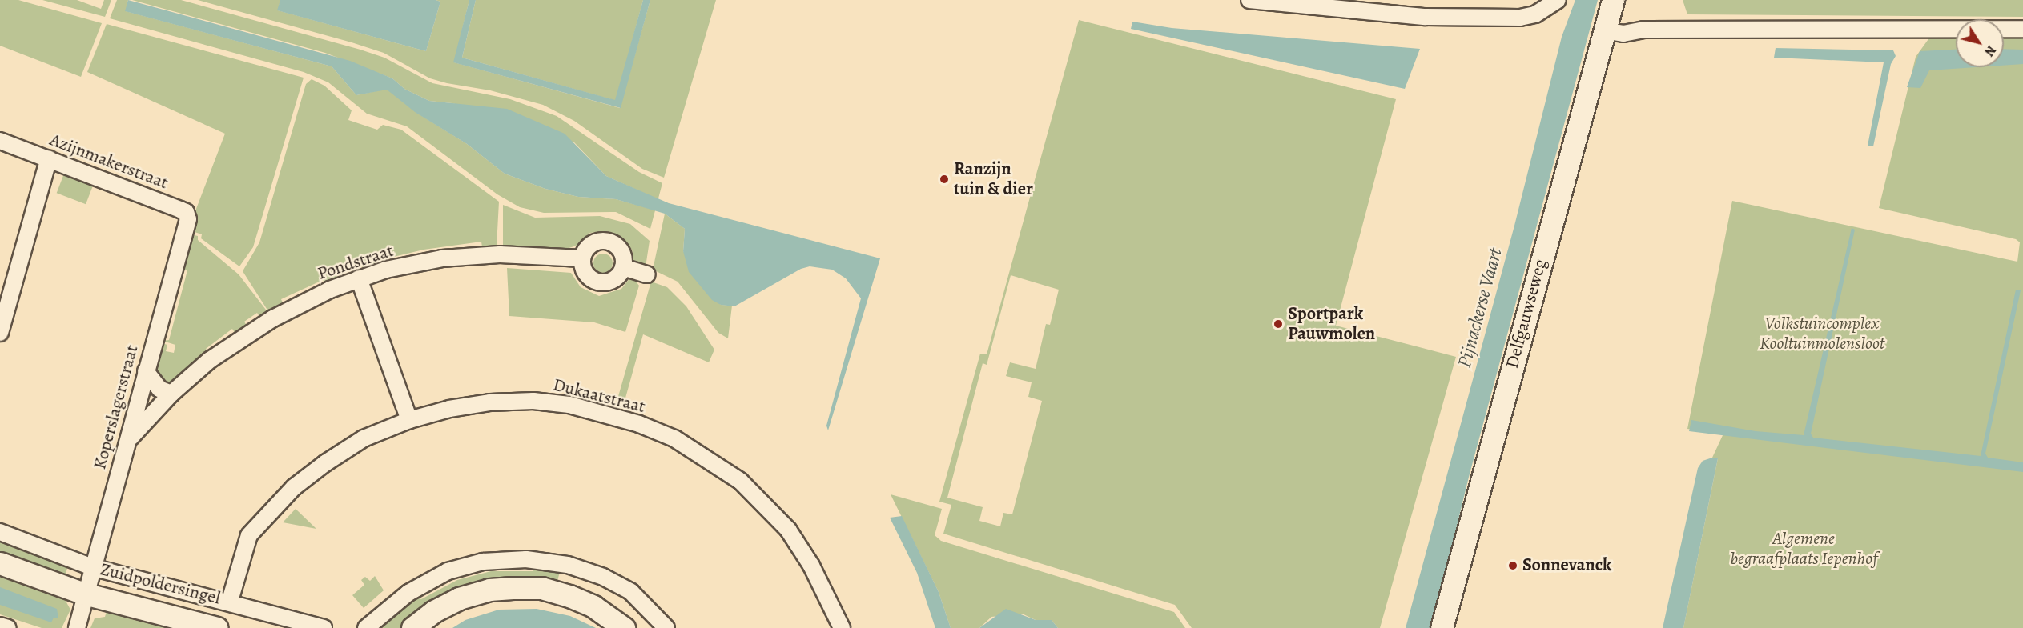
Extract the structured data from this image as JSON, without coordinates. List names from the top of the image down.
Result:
{
  "streets": {
    "street": [
      "Azijnmakerstraat",
      "Pondstraat",
      "Delfgauwseweg",
      "Dukaatstraat",
      "Koperslagerstraat",
      "Zuidpoldersingel"
    ]
  },
  "crossings": [
    ["Azijnmakerstraat", "Koperslagerstraat"],
    ["Pondstraat", "Koperslagerstraat"],
    ["Dukaatstraat", "Zuidpoldersingel"],
    ["Koperslagerstraat", "Zuidpoldersingel"]
  ],
  "water": ["Pijnackerse Vaart"],
  "parks": ["Volkstuincomplex Kooltuinmolensloot", "Algemene begraafplaats Iepenhof"],
  "places": ["Ranzijn tuin & dier", "Sportpark Pauwmolen", "Sonnevanck"],
  "north": "bottom right"
}
